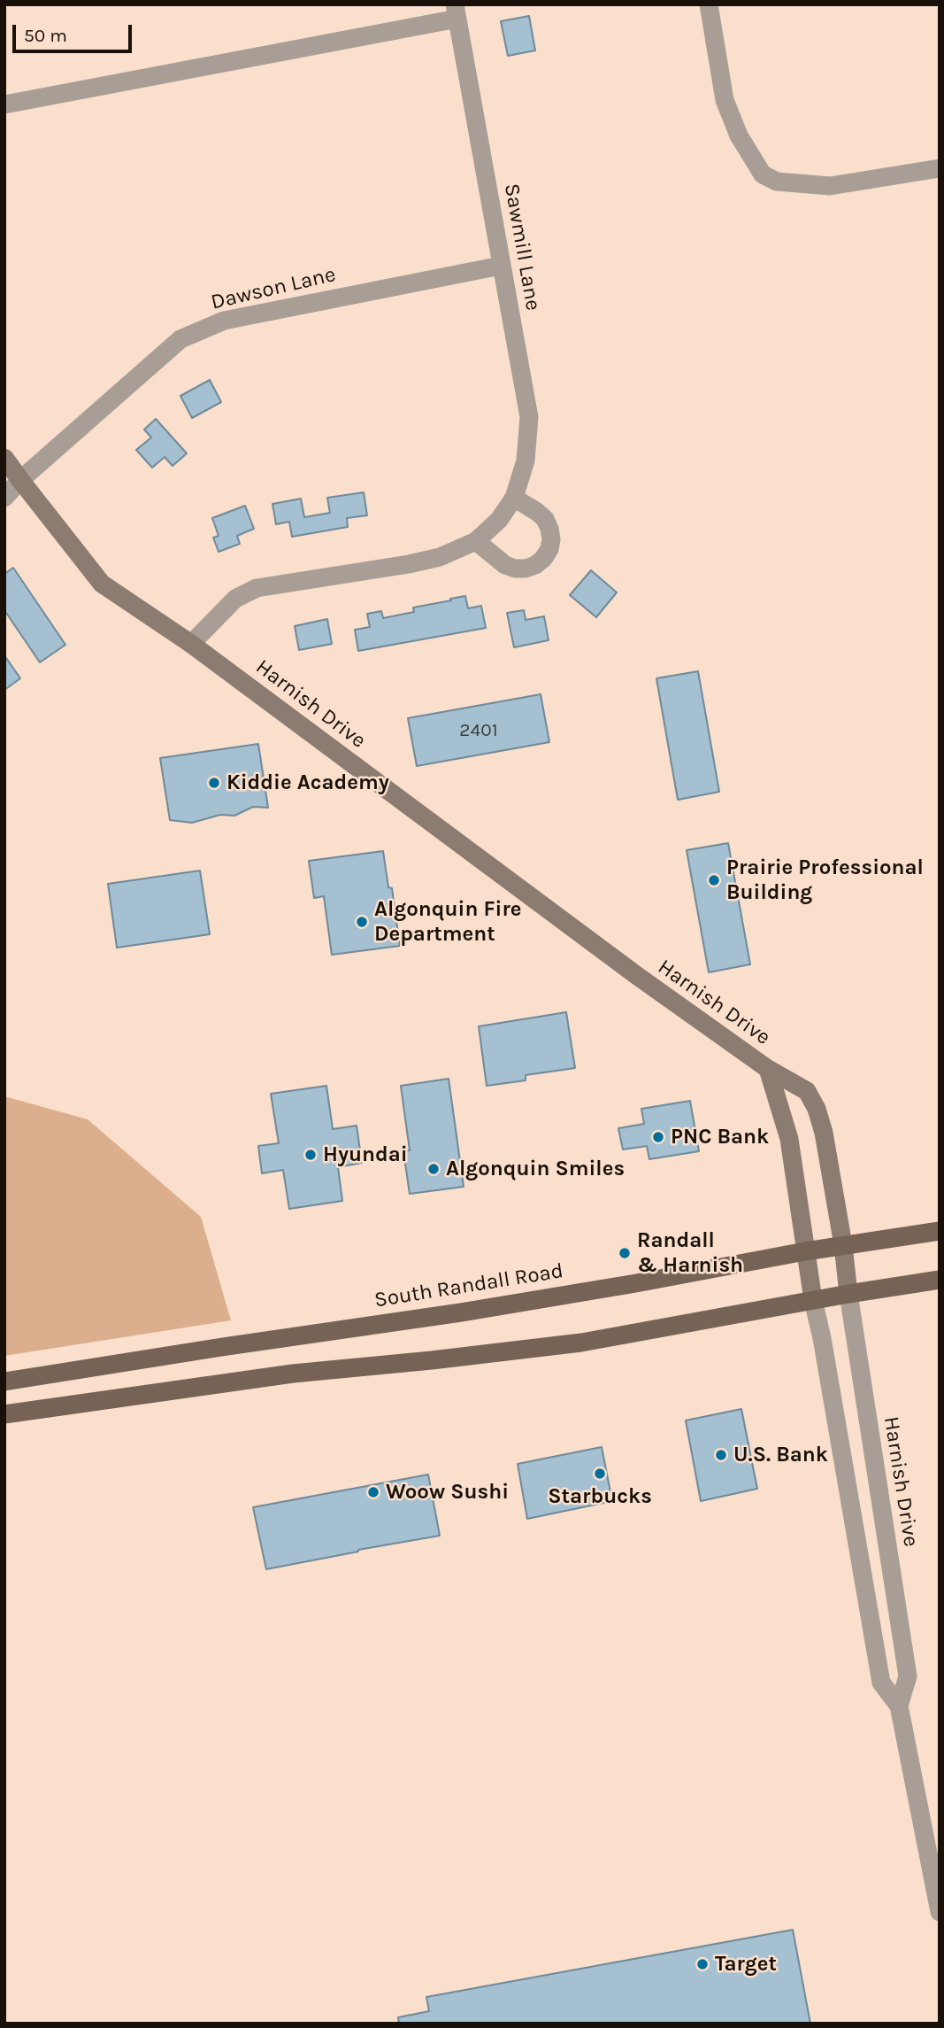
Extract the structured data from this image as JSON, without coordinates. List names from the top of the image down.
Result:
{
  "streets": {
    "main road": ["South Randall Road"],
    "street": ["Sawmill Lane", "Dawson Lane", "Harnish Drive"]
  },
  "crossings": [
    ["Sawmill Lane", "Dawson Lane"],
    ["Sawmill Lane", "Harnish Drive"],
    ["Dawson Lane", "Harnish Drive"],
    ["Harnish Drive", "South Randall Road"]
  ],
  "places": [
    "Kiddie Academy",
    "Prairie Professional Building",
    "Algonquin Fire Department",
    "PNC Bank",
    "Hyundai",
    "Algonquin Smiles",
    "Randall & Harnish",
    "U.S. Bank",
    "Starbucks",
    "Woow Sushi",
    "Target"
  ],
  "house_numbers": ["2401"],
  "scale_bar": "50 m"
}
